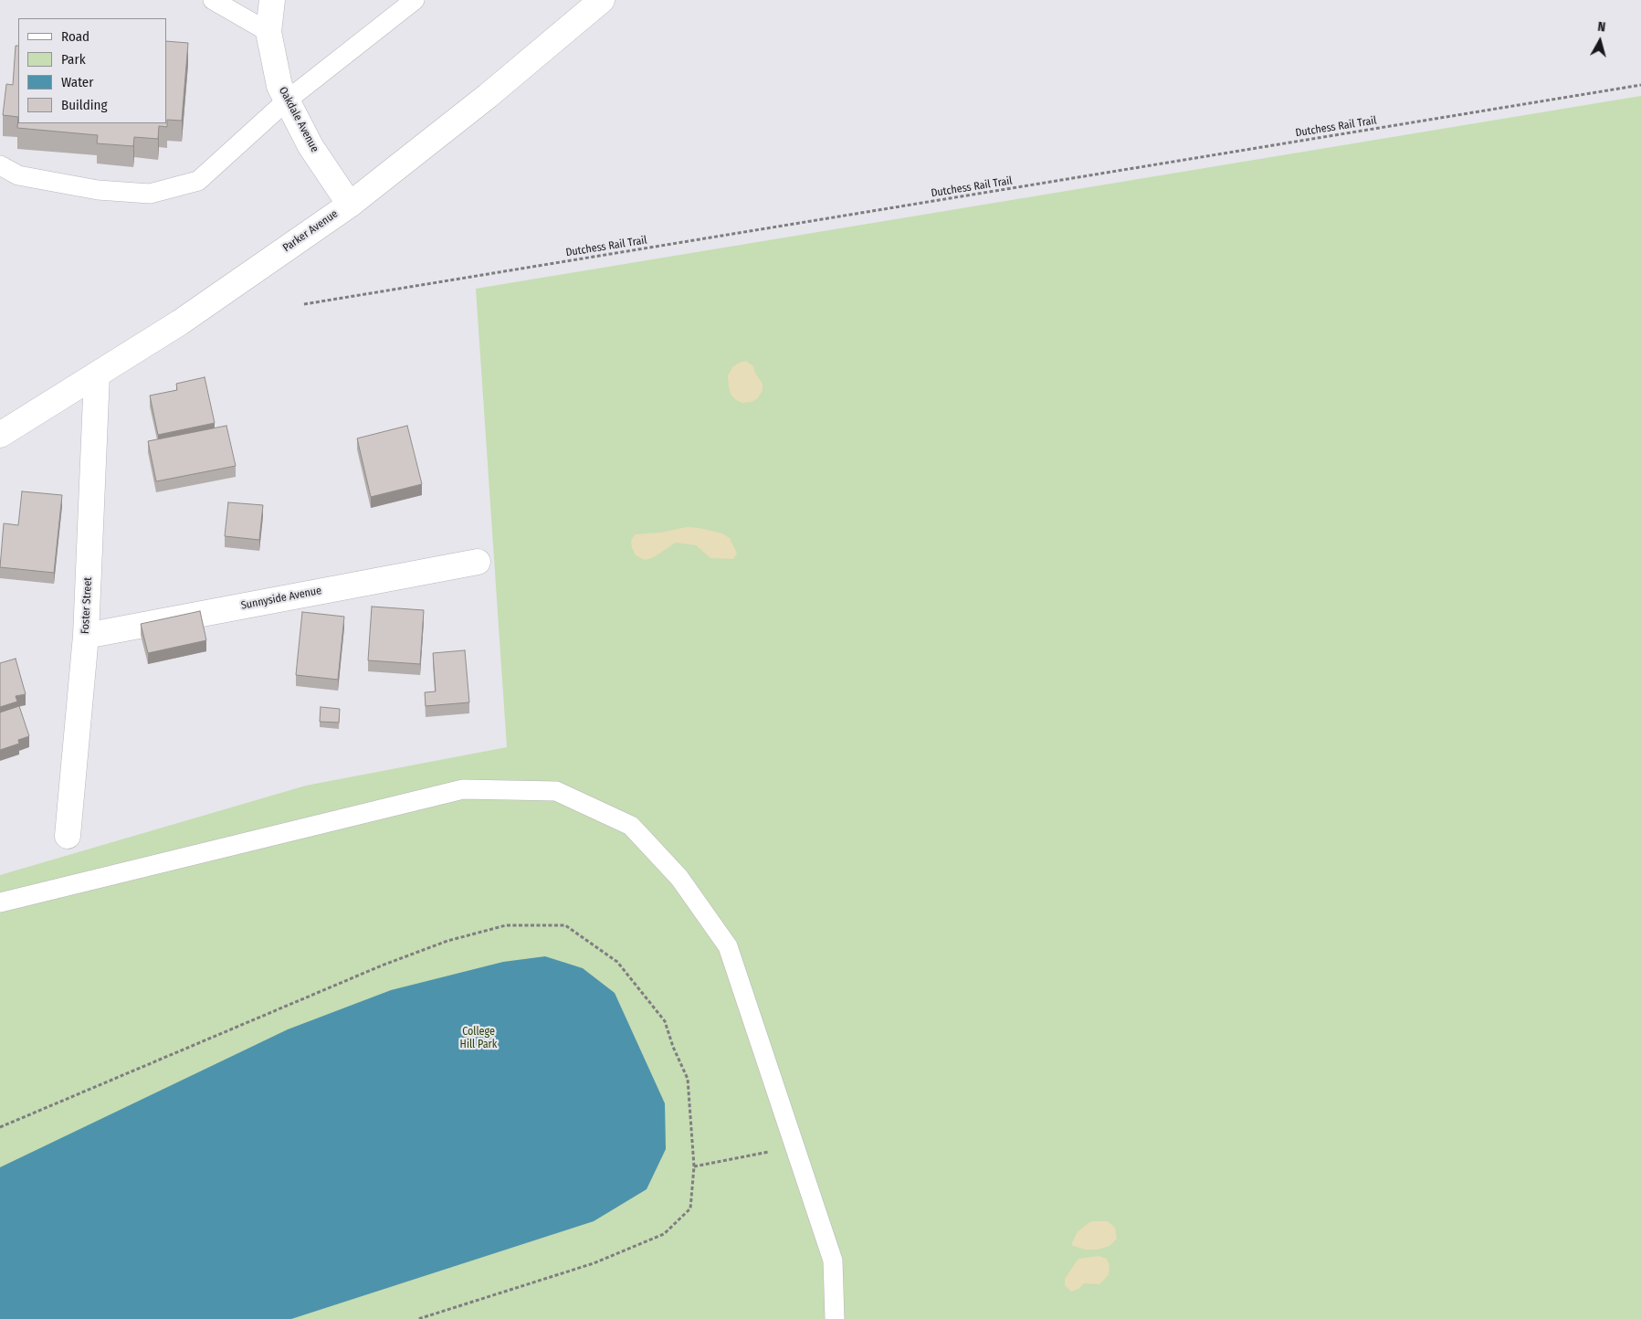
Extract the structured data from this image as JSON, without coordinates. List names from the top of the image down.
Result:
{
  "streets": {
    "street": [
      "Oakdale Avenue",
      "Parker Avenue",
      "Sunnyside Avenue",
      "Foster Street"
    ],
    "path": ["Dutchess Rail Trail"]
  },
  "crossings": [
    ["Oakdale Avenue", "Parker Avenue"],
    ["Parker Avenue", "Foster Street"],
    ["Sunnyside Avenue", "Foster Street"]
  ],
  "parks": ["College Hill Park"],
  "legend": [
    "Road",
    "Park",
    "Water",
    "Building"
  ],
  "north": "top"
}
